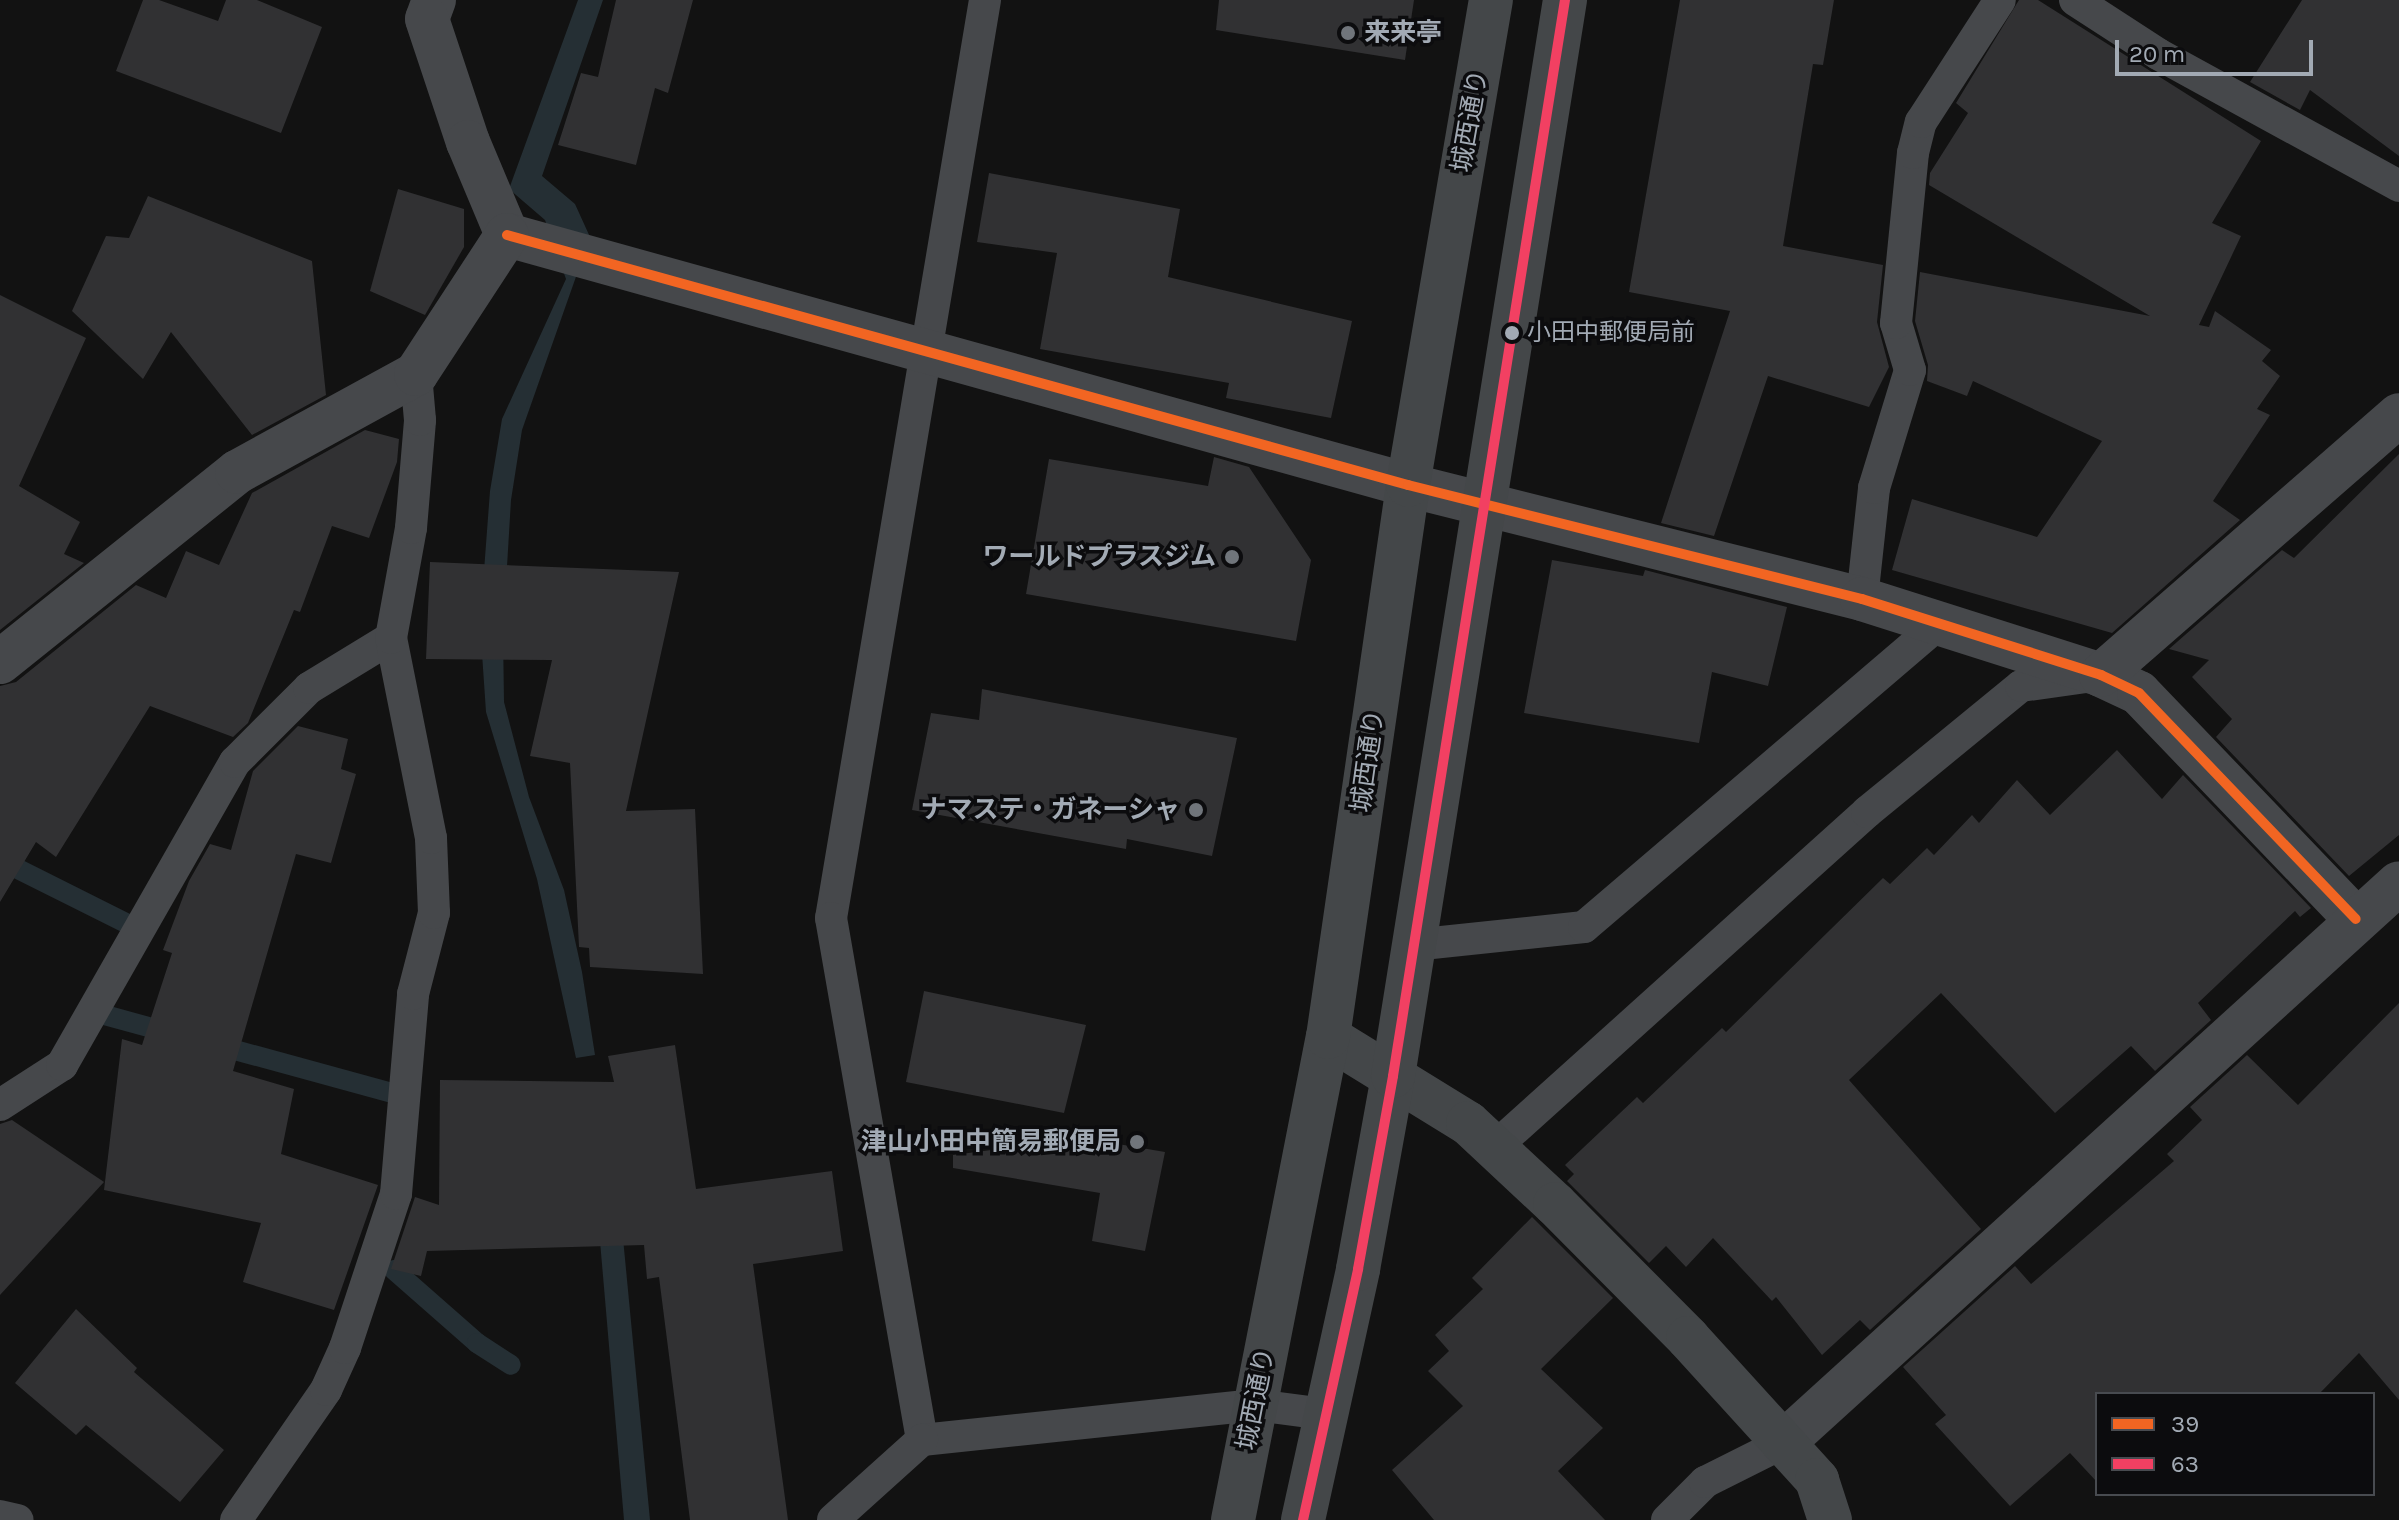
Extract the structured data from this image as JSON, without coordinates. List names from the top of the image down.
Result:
{
  "streets": {
    "street": ["城西通り"]
  },
  "places": [
    "来来亭",
    "小田中郵便局前",
    "ワールドプラスジム",
    "ナマステ・ガネーシャ",
    "津山小田中簡易郵便局"
  ],
  "lines": ["transit line 63", "transit line 39"],
  "legend": ["39", "63"],
  "scale_bar": "20 m"
}
